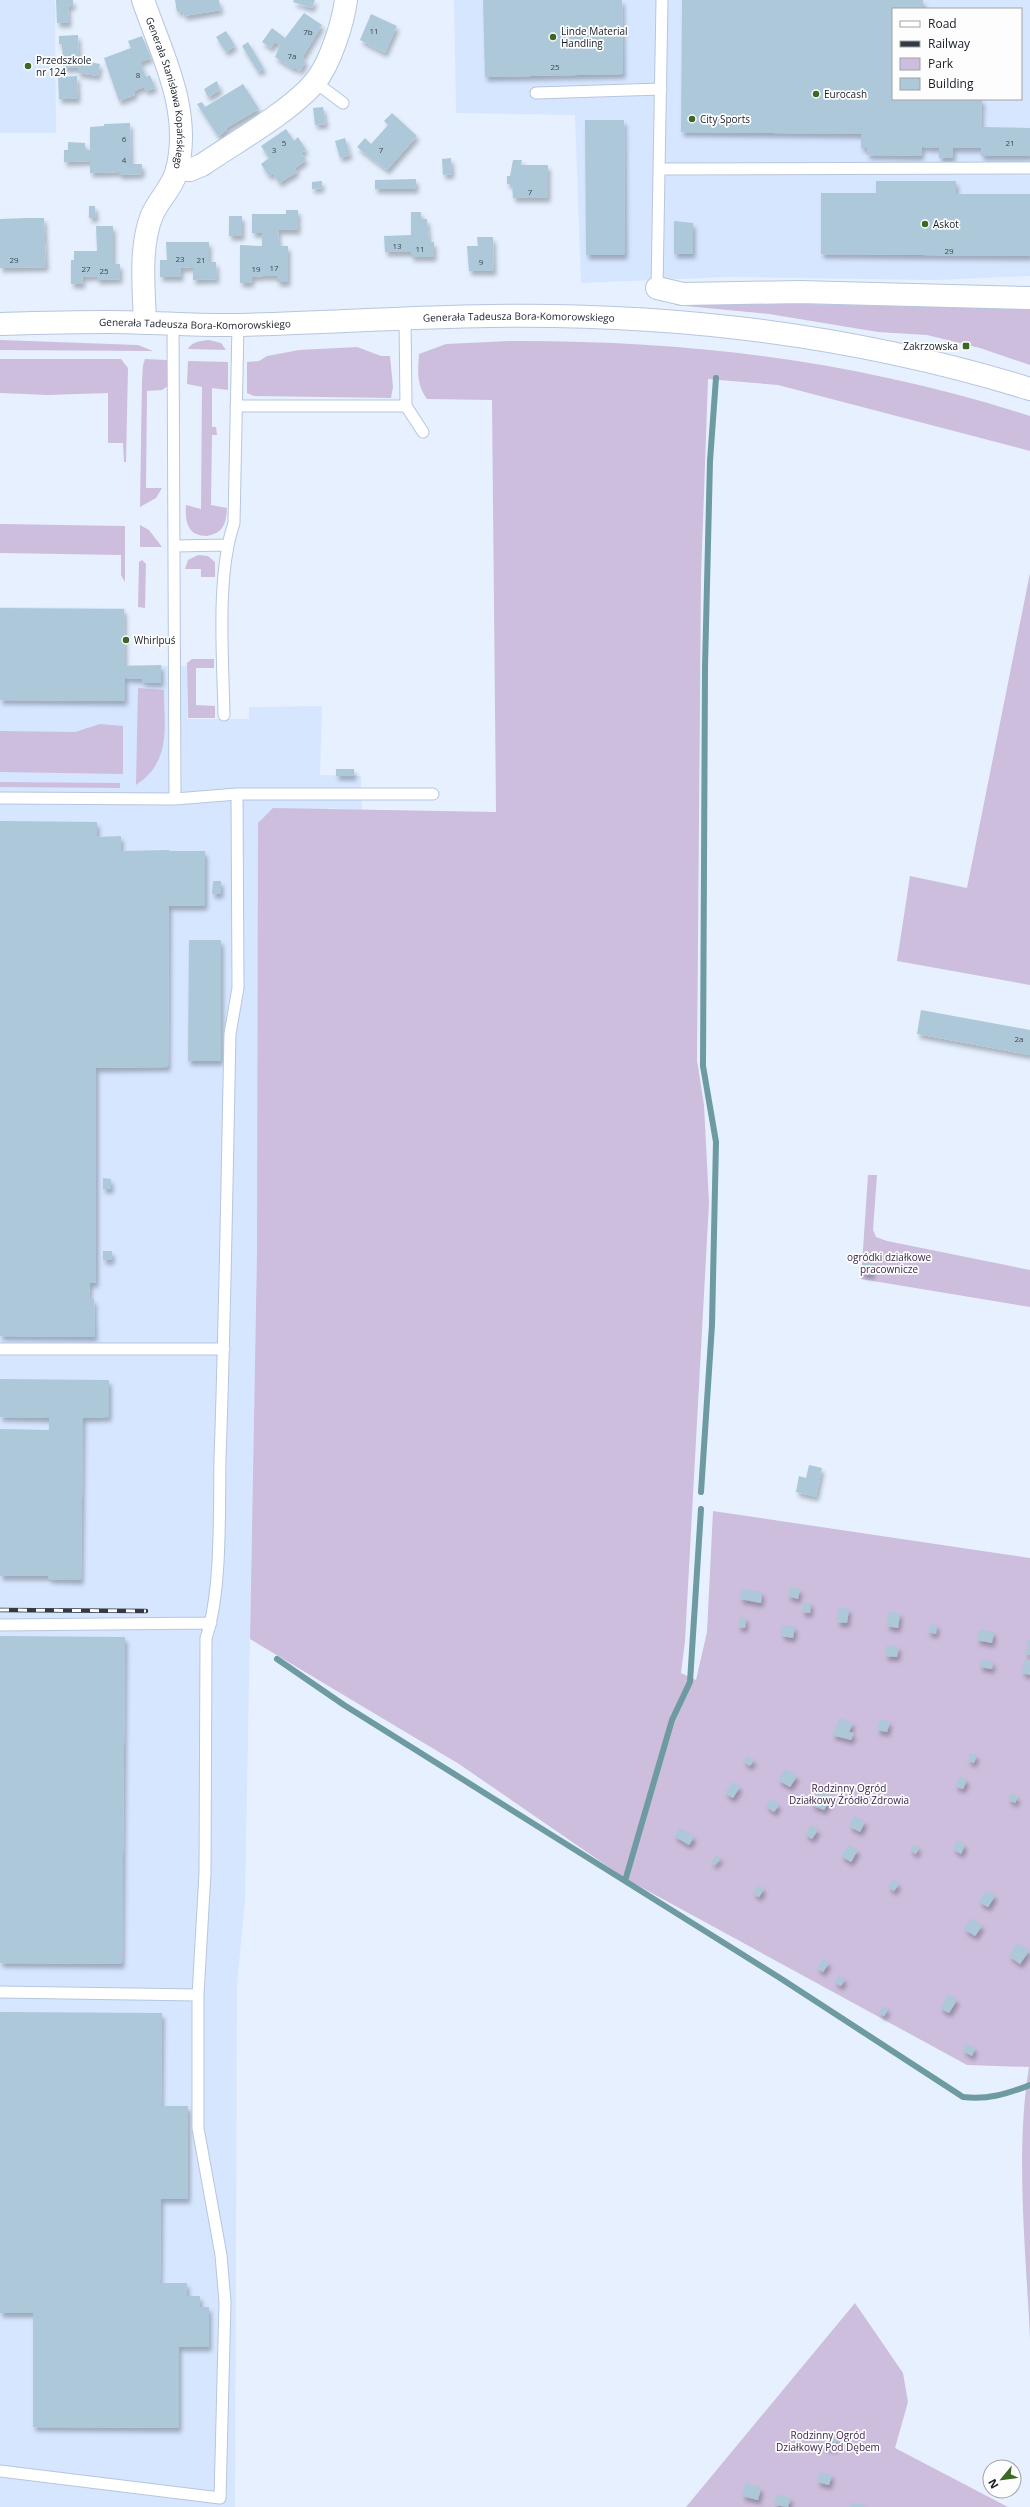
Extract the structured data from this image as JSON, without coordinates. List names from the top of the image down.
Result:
{
  "streets": {
    "street": ["Generała Stanisława Kopańskiego", "Generała Tadeusza Bora-Komorowskiego"]
  },
  "crossings": [
    ["Generała Stanisława Kopańskiego", "Generała Tadeusza Bora-Komorowskiego"]
  ],
  "parks": ["ogródki działkowe pracownicze", "Rodzinny Ogród Działkowy Źródło Zdrowia", "Rodzinny Ogród Działkowy Pod Dębem"],
  "places": {
    "other": [
      "Linde Material Handling",
      "Przedszkole nr 124",
      "Eurocash",
      "City Sports",
      "Askot",
      "Whirlpuś"
    ],
    "transit": ["Zakrzowska"]
  },
  "house_numbers": [
    "11",
    "7b",
    "7a",
    "25",
    "8",
    "6",
    "5",
    "21",
    "3",
    "7",
    "4",
    "7",
    "13",
    "11",
    "29",
    "23",
    "29",
    "21",
    "9",
    "17",
    "27",
    "19",
    "25",
    "2a"
  ],
  "legend": [
    "Road",
    "Railway",
    "Park",
    "Building"
  ],
  "north": "bottom left"
}
